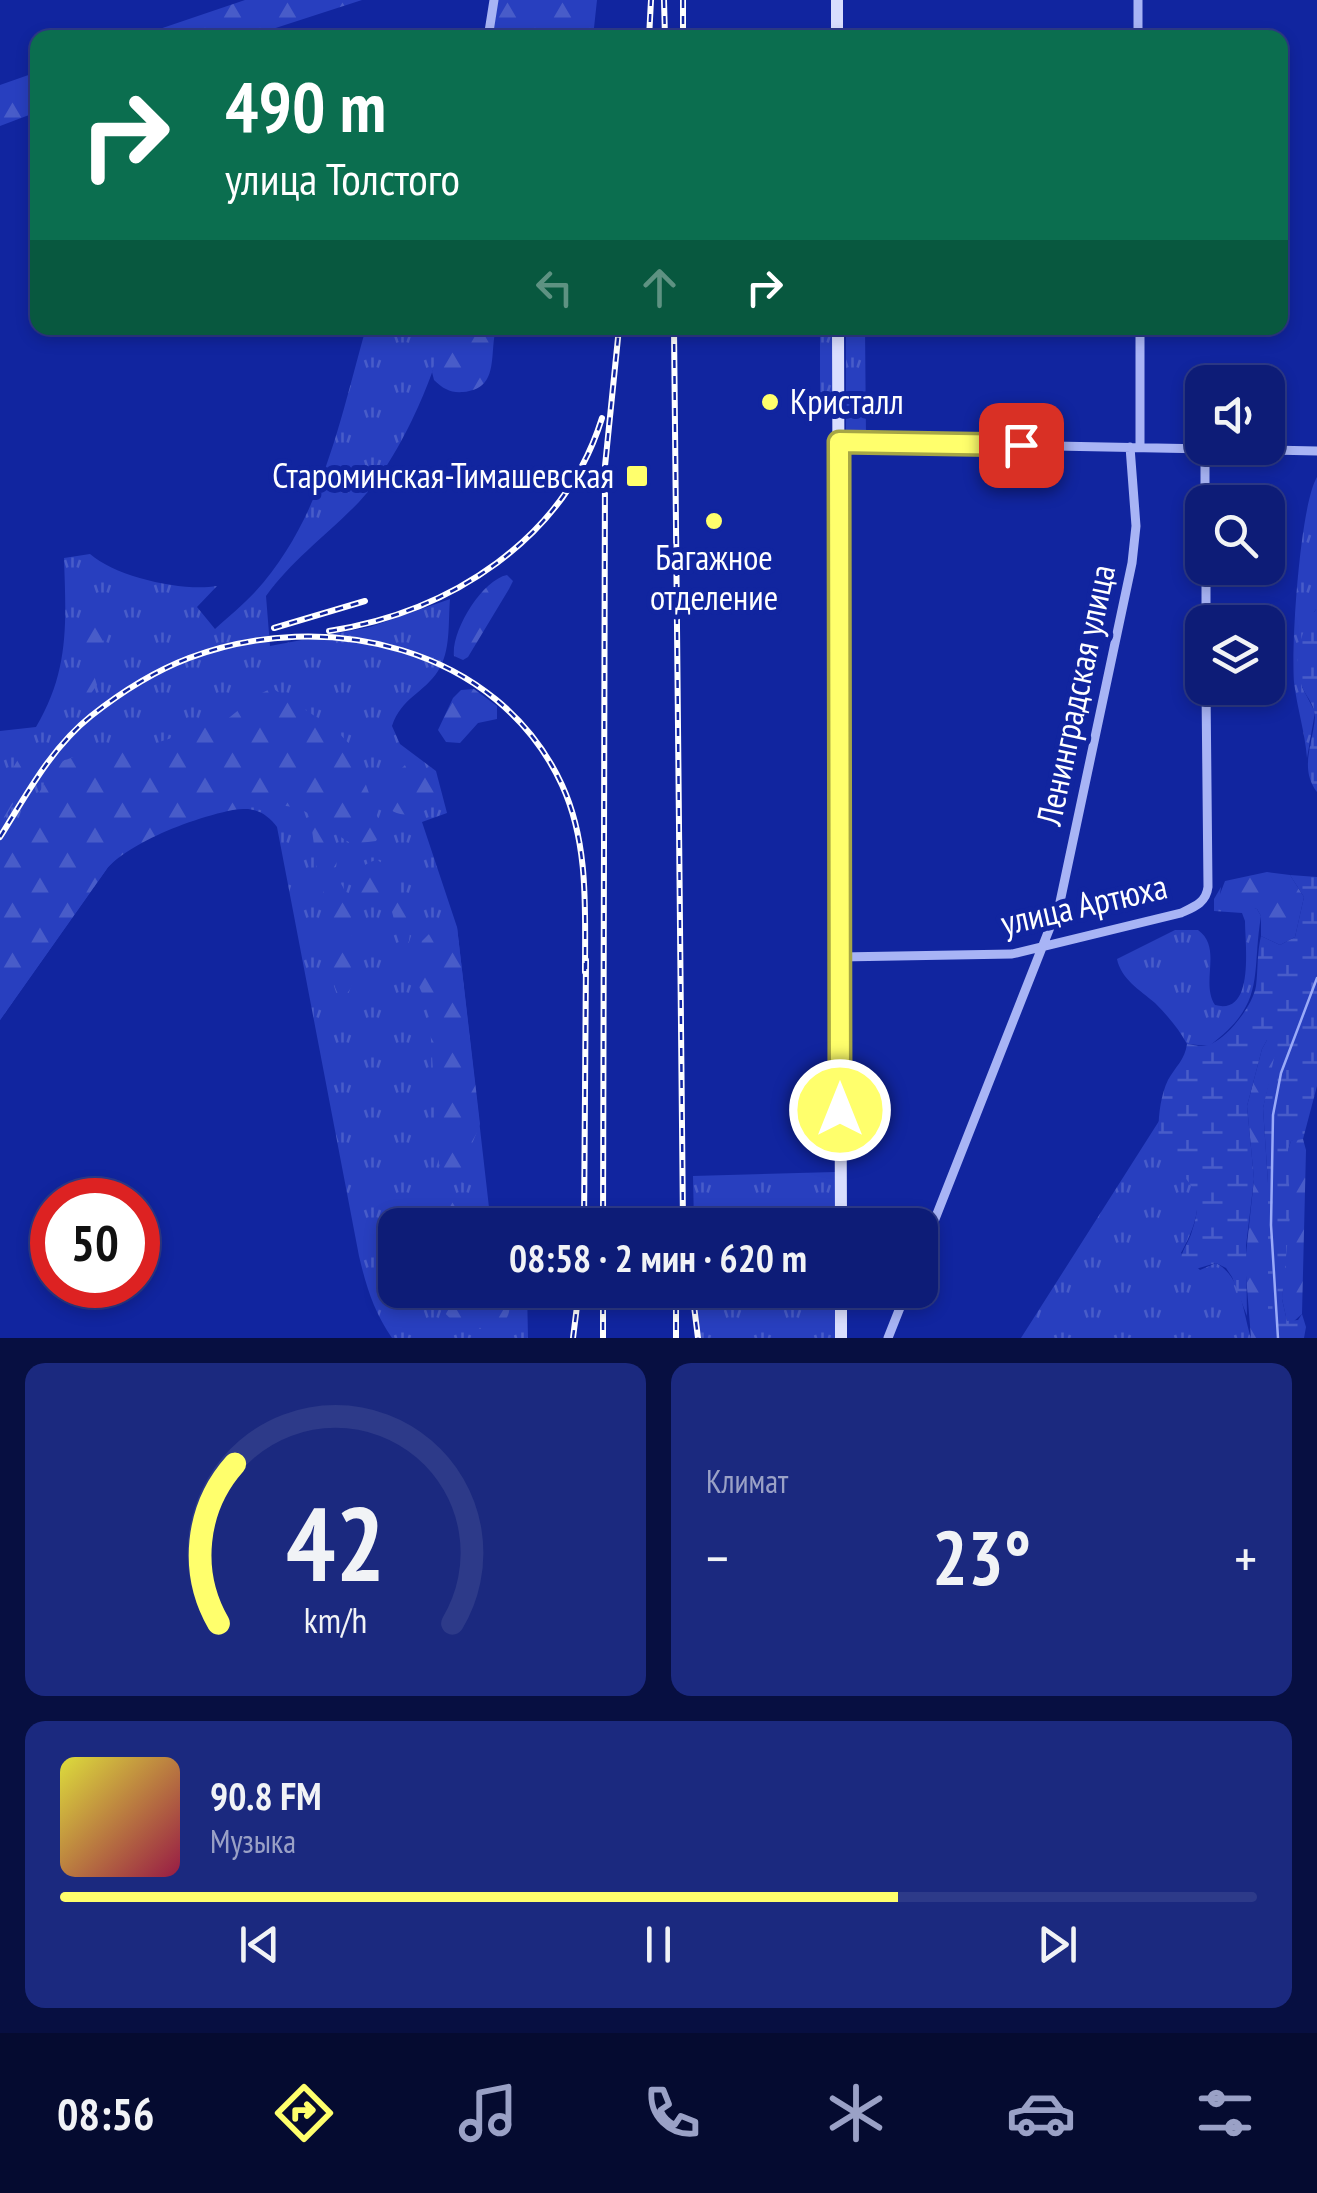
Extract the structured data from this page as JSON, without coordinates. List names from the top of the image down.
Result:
{
  "streets": {
    "street": ["Ленинградская улица", "улица Артюха"]
  },
  "crossings": [
    ["Ленинградская улица", "улица Артюха"]
  ],
  "places": {
    "other": ["Кристалл", "Багажное отделение"],
    "transit": ["Староминская-Тимашевская"]
  },
  "page": {
    "turn": ["490 m", "улица Толстого"],
    "limit": "50",
    "trip": "08:58 · 2 мин · 620 m",
    "tile": "Климат",
    "heat": ["−", "23°", "+"],
    "song": ["90.8 FM", "Музыка"],
    "tabs": "08:56",
    "gauge": ["42", "km/h"]
  }
}
